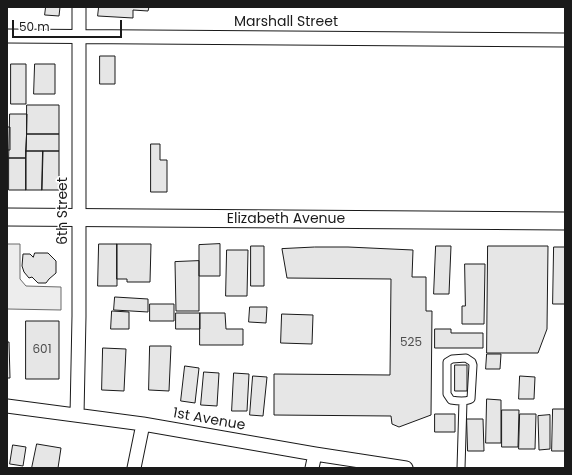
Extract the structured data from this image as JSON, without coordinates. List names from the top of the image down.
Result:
{
  "streets": {
    "street": [
      "Marshall Street",
      "6th Street",
      "Elizabeth Avenue",
      "1st Avenue"
    ]
  },
  "crossings": [
    ["Marshall Street", "6th Street"],
    ["6th Street", "Elizabeth Avenue"],
    ["6th Street", "1st Avenue"]
  ],
  "house_numbers": ["525", "601"],
  "scale_bar": "50 m"
}
